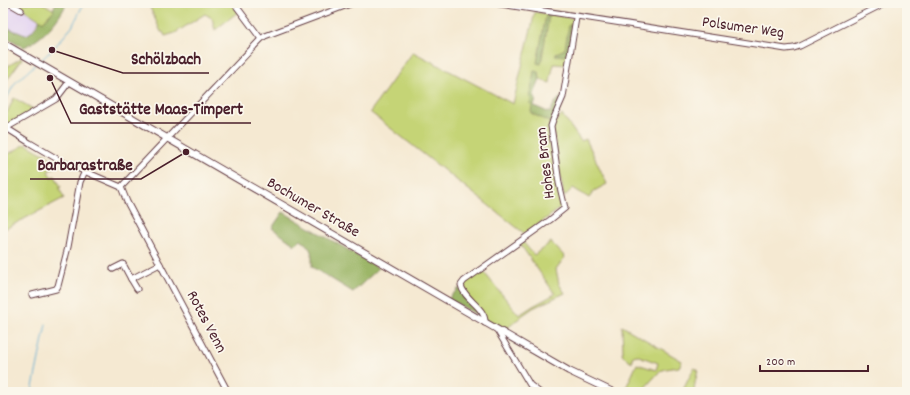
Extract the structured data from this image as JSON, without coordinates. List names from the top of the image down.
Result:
{
  "streets": {
    "main road": ["Bochumer Straße"],
    "street": ["Polsumer Weg", "Hohes Bram", "Rotes Venn"]
  },
  "crossings": [
    ["Polsumer Weg", "Hohes Bram"],
    ["Hohes Bram", "Bochumer Straße"]
  ],
  "places": ["Schölzbach", "Gaststätte Maas-Timpert", "Barbarastraße"],
  "scale_bar": "200 m"
}
